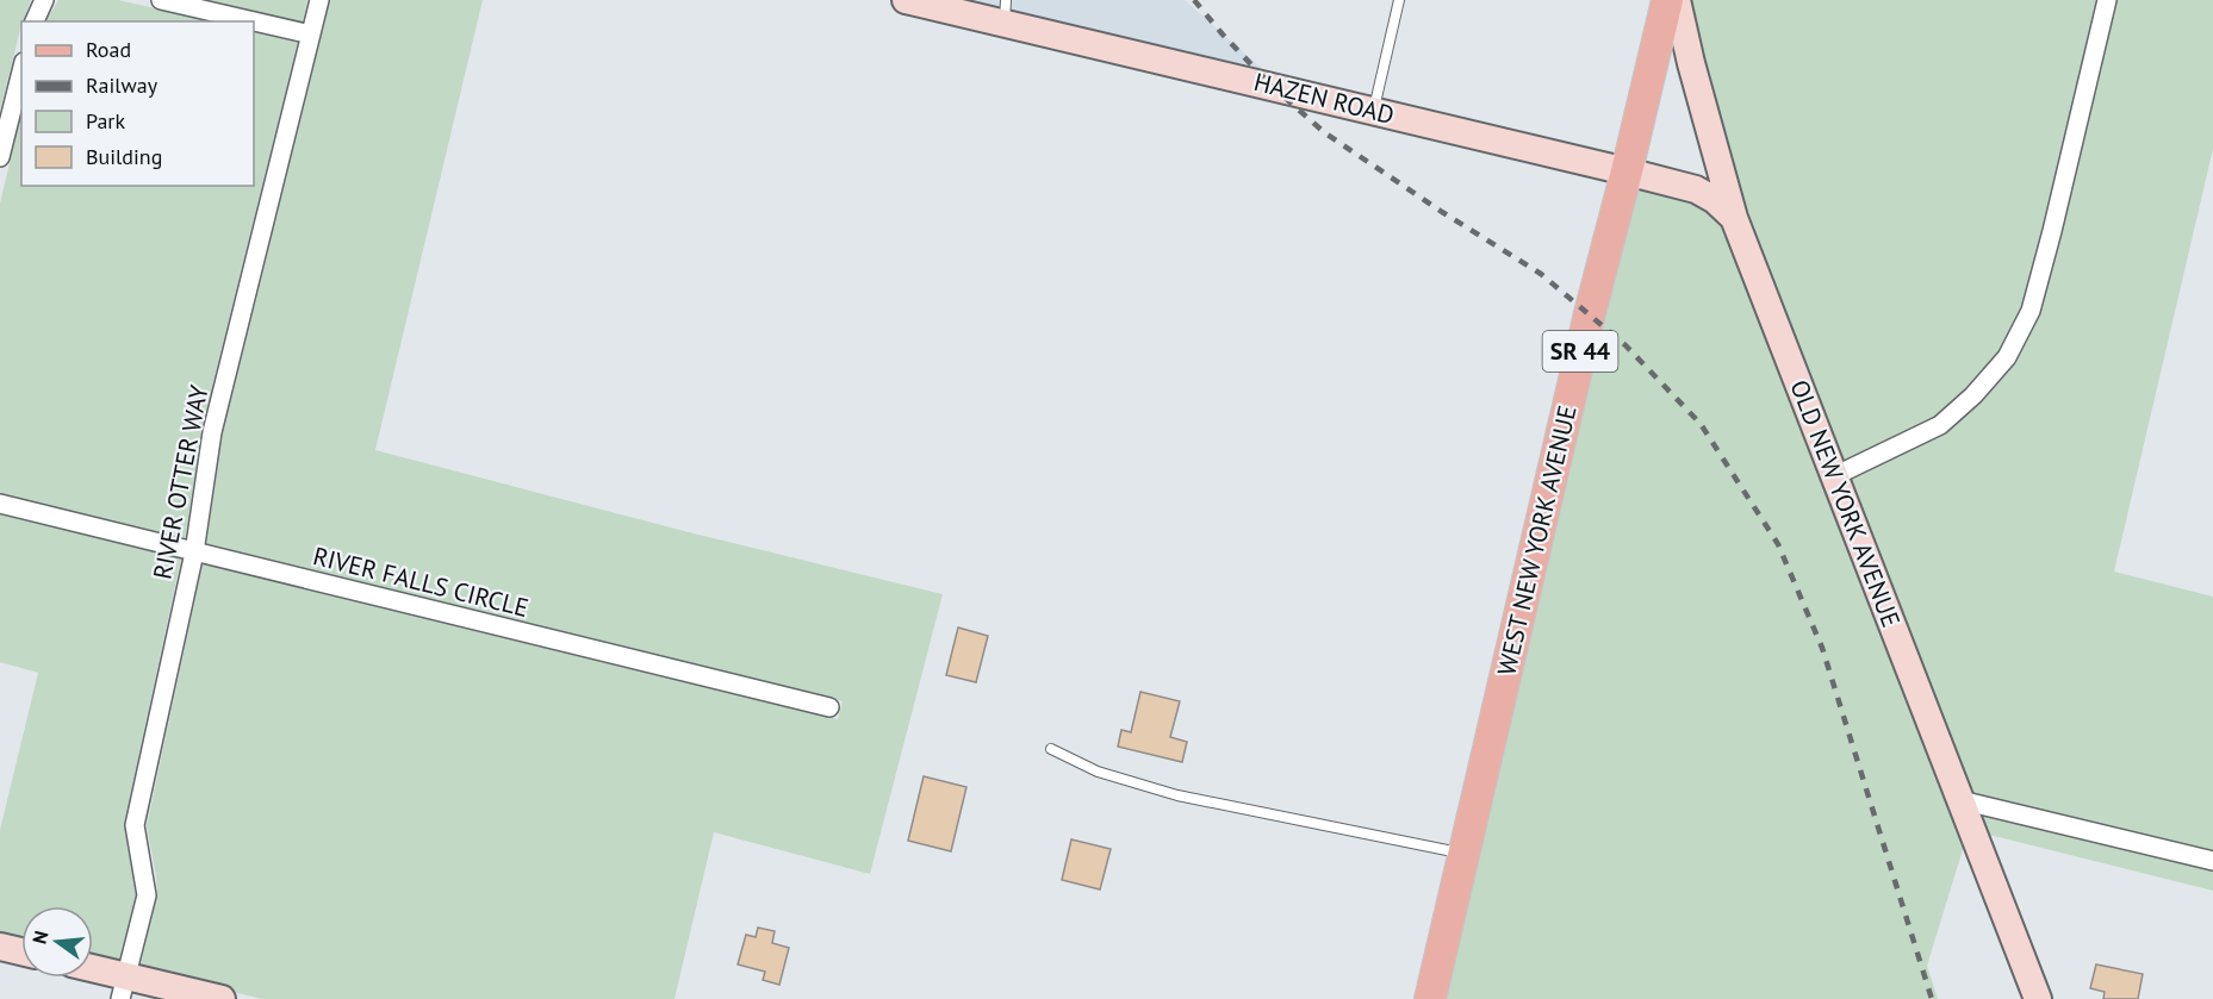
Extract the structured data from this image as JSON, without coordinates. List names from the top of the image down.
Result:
{
  "streets": {
    "main road": ["SR 44", "WEST NEW YORK AVENUE"],
    "street": [
      "HAZEN ROAD",
      "RIVER OTTER WAY",
      "OLD NEW YORK AVENUE",
      "RIVER FALLS CIRCLE"
    ]
  },
  "crossings": [
    ["HAZEN ROAD", "OLD NEW YORK AVENUE"],
    ["HAZEN ROAD", "WEST NEW YORK AVENUE"],
    ["RIVER OTTER WAY", "RIVER FALLS CIRCLE"]
  ],
  "legend": [
    "Road",
    "Railway",
    "Park",
    "Building"
  ],
  "north": "left"
}
